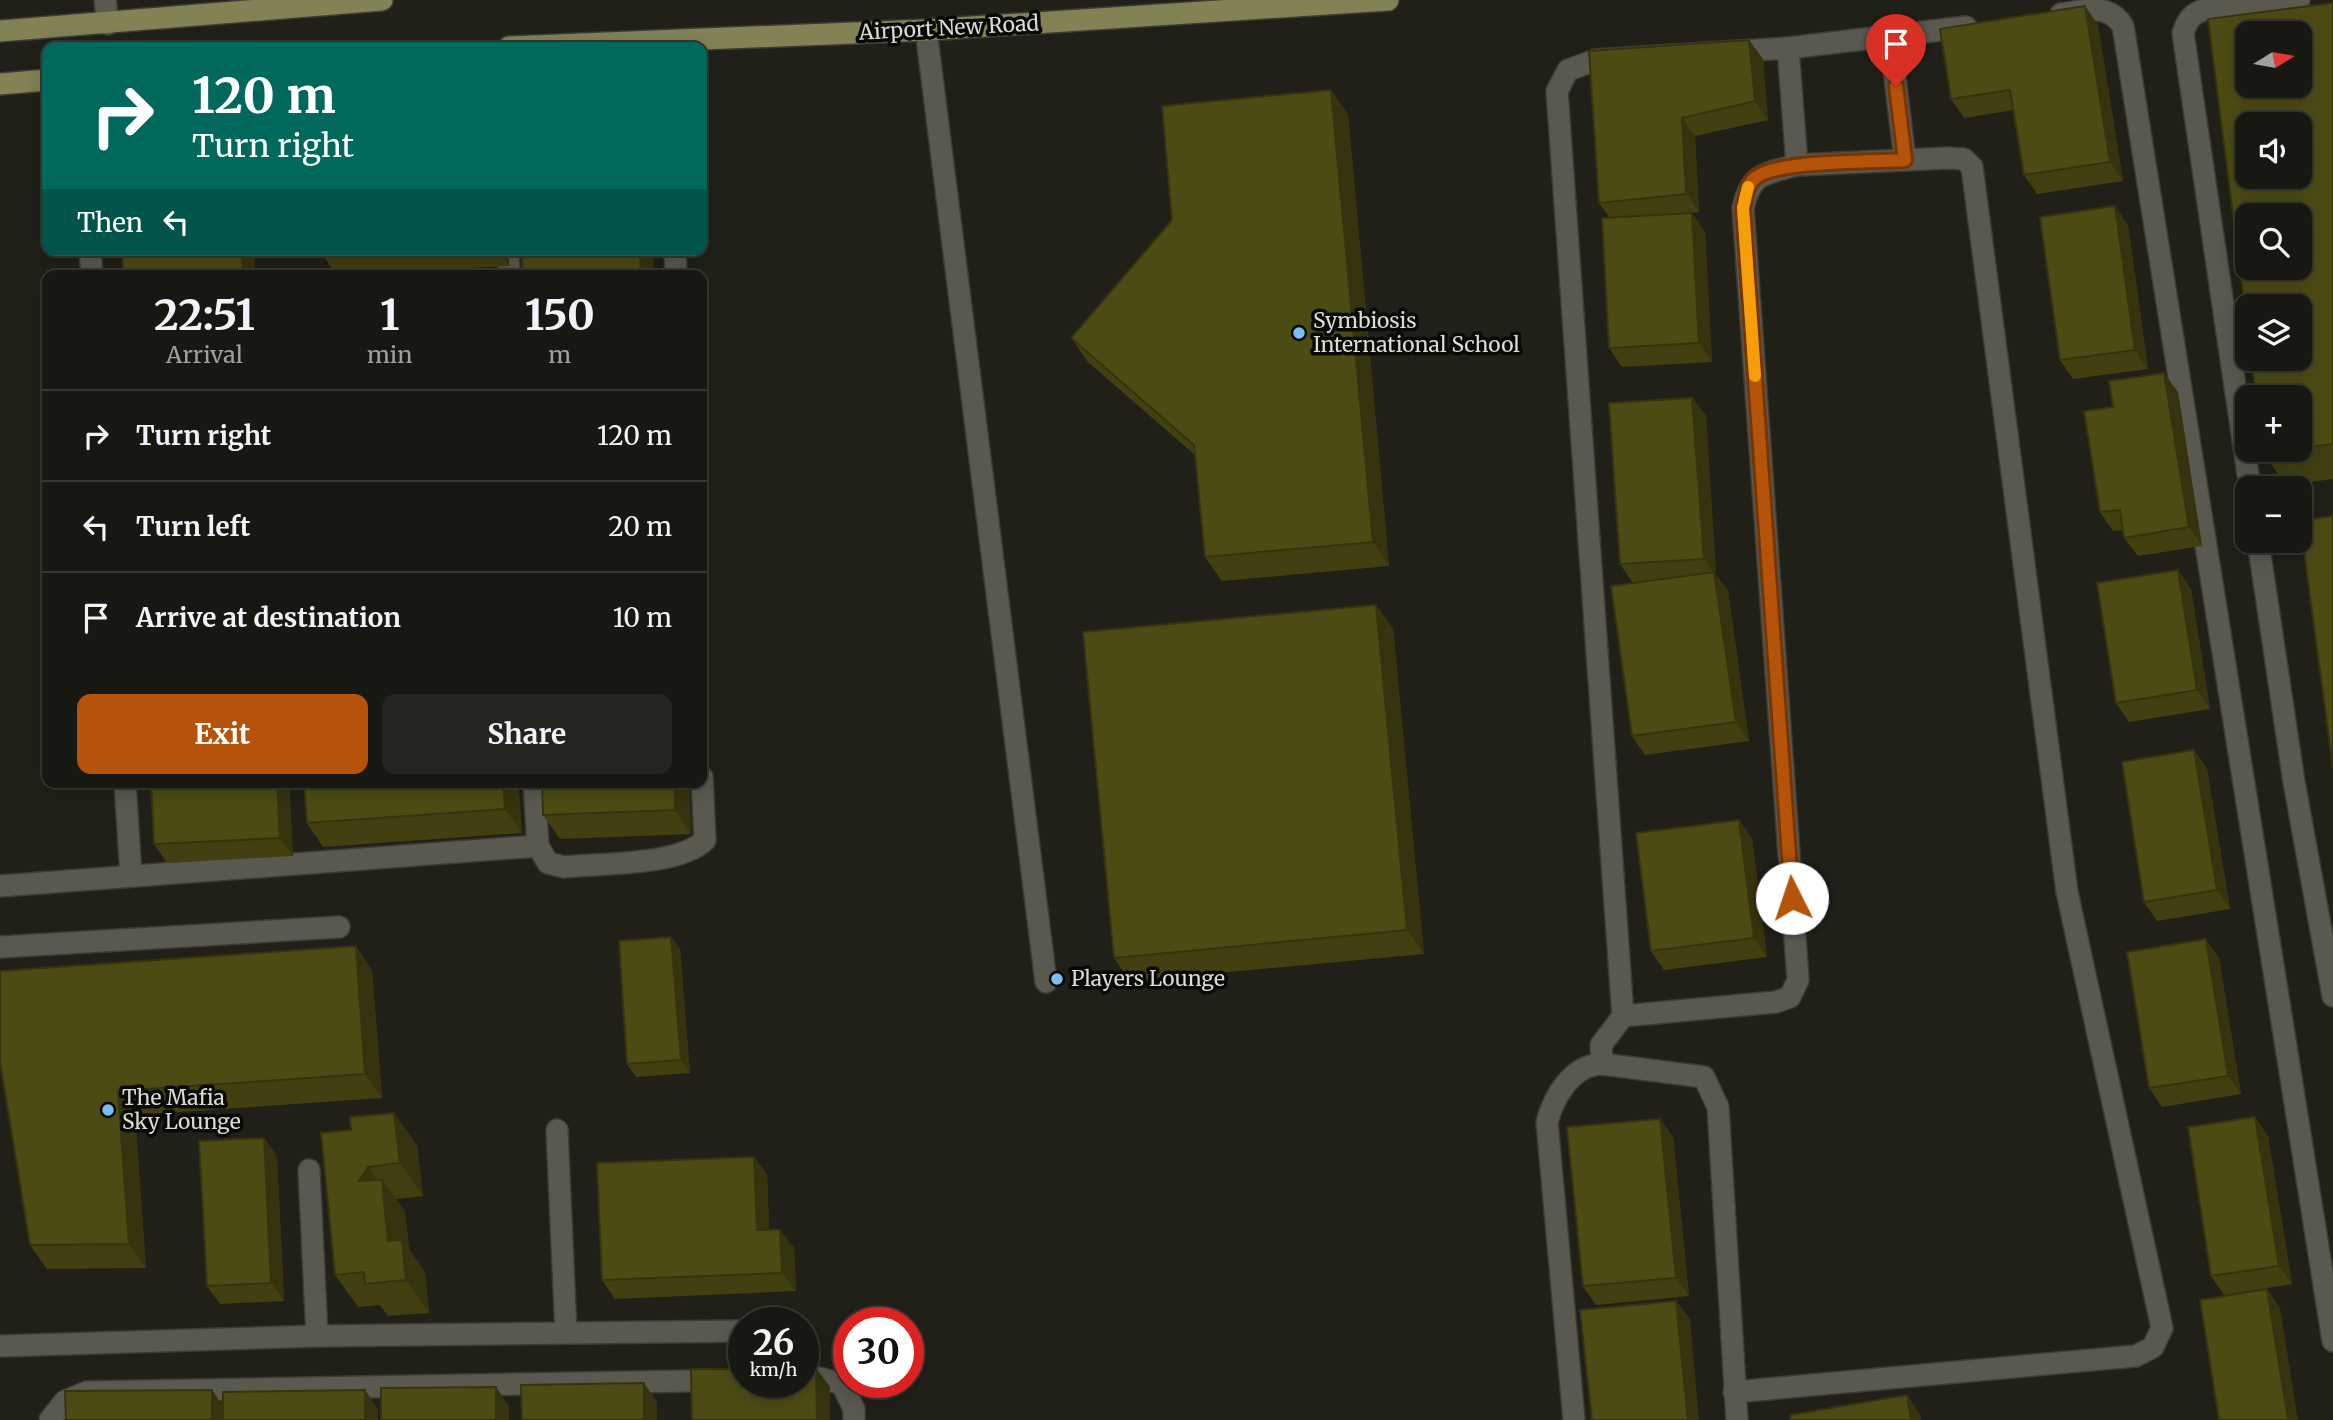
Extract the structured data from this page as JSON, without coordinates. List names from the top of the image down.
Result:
{
  "streets": {
    "main road": ["Airport New Road"]
  },
  "places": ["Symbiosis International School", "Players Lounge", "The Mafia Sky Lounge"],
  "north": "right",
  "page": {
    "map_buttons": ["+", "−"],
    "turn": ["120 m", "Turn right"],
    "then": "Then",
    "eta": [
      "22:51",
      "Arrival",
      "1",
      "min",
      "150",
      "m"
    ],
    "list": [
      {
        "name": "Turn right",
        "value": "120 m"
      },
      {
        "name": "Turn left",
        "value": "20 m"
      },
      {
        "name": "Arrive at destination",
        "value": "10 m"
      }
    ],
    "buttons": ["Exit", "Share"],
    "speed": "26 km/h",
    "limit": "30"
  }
}
